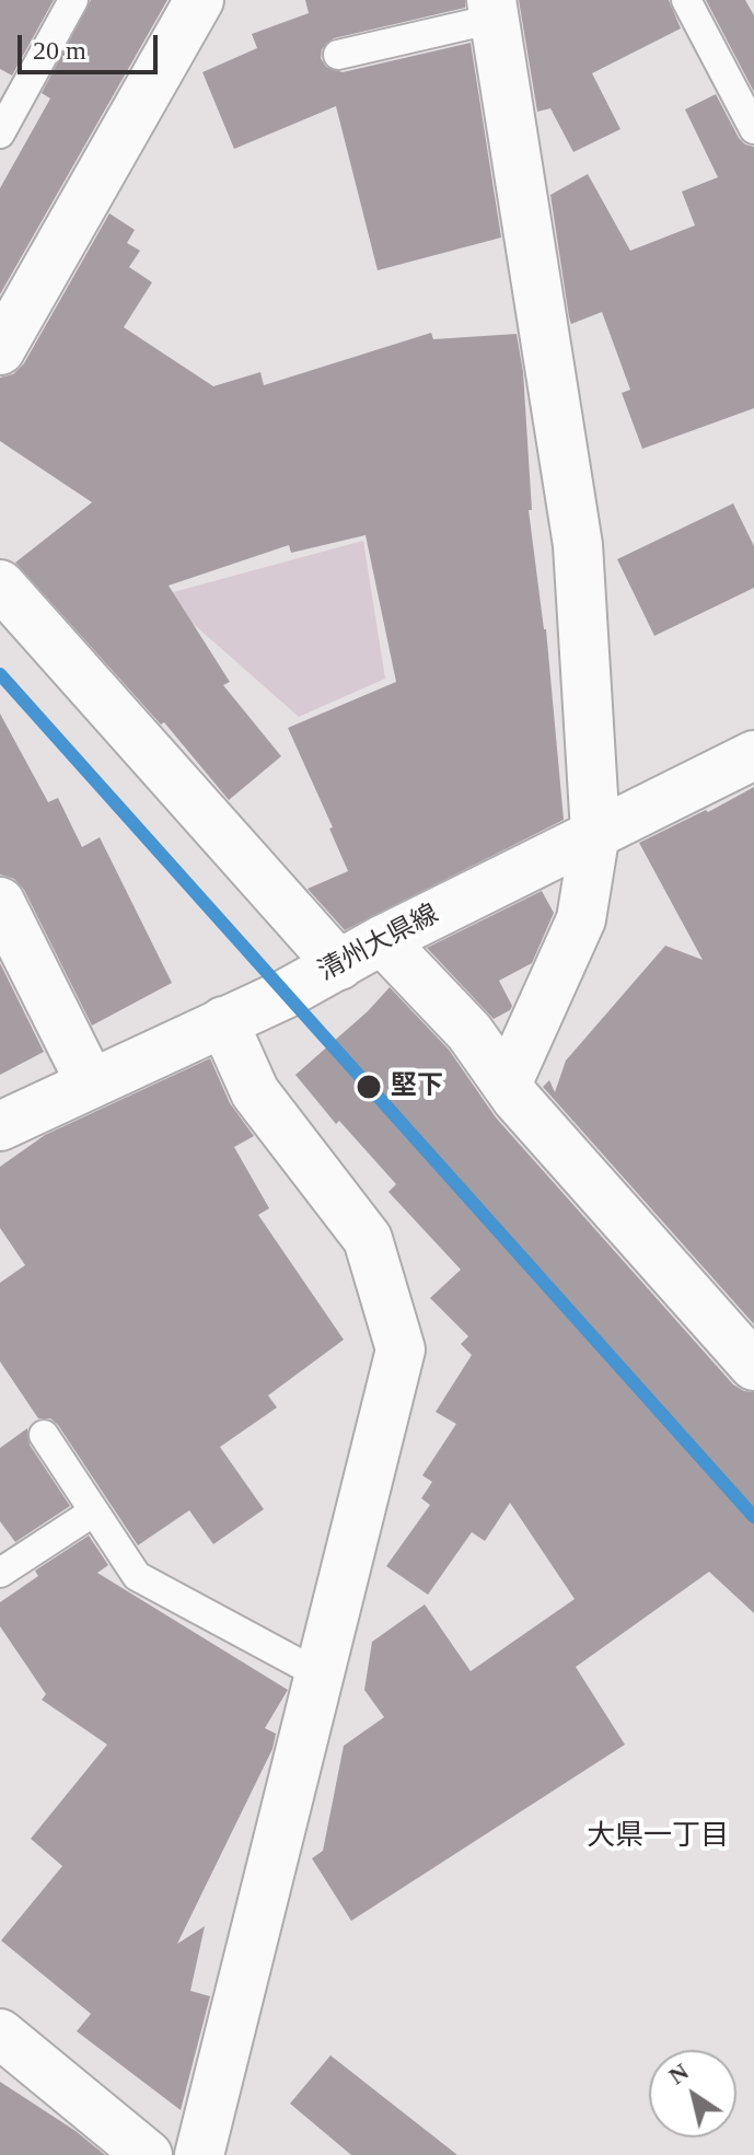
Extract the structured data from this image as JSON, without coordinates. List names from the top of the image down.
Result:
{
  "streets": {
    "street": ["清州大県線"]
  },
  "districts": ["大県一丁目"],
  "places": ["堅下"],
  "scale_bar": "20 m",
  "north": "top left"
}
